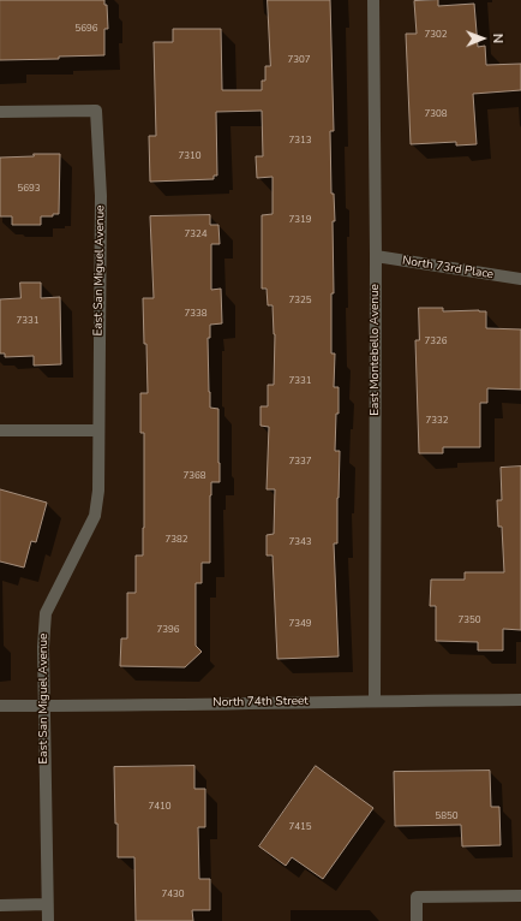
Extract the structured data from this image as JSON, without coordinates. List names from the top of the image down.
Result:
{
  "streets": {
    "street": [
      "North 73rd Place",
      "East San Miguel Avenue",
      "East Montebello Avenue",
      "North 74th Street"
    ]
  },
  "crossings": [
    ["North 73rd Place", "East Montebello Avenue"],
    ["East San Miguel Avenue", "North 74th Street"],
    ["East Montebello Avenue", "North 74th Street"]
  ],
  "house_numbers": [
    "5696",
    "7302",
    "7307",
    "7308",
    "7313",
    "7310",
    "5693",
    "7319",
    "7324",
    "7325",
    "7338",
    "7331",
    "7326",
    "7331",
    "7332",
    "7337",
    "7368",
    "7382",
    "7343",
    "7350",
    "7349",
    "7396",
    "7410",
    "5850",
    "7415",
    "7430"
  ],
  "north": "right"
}
